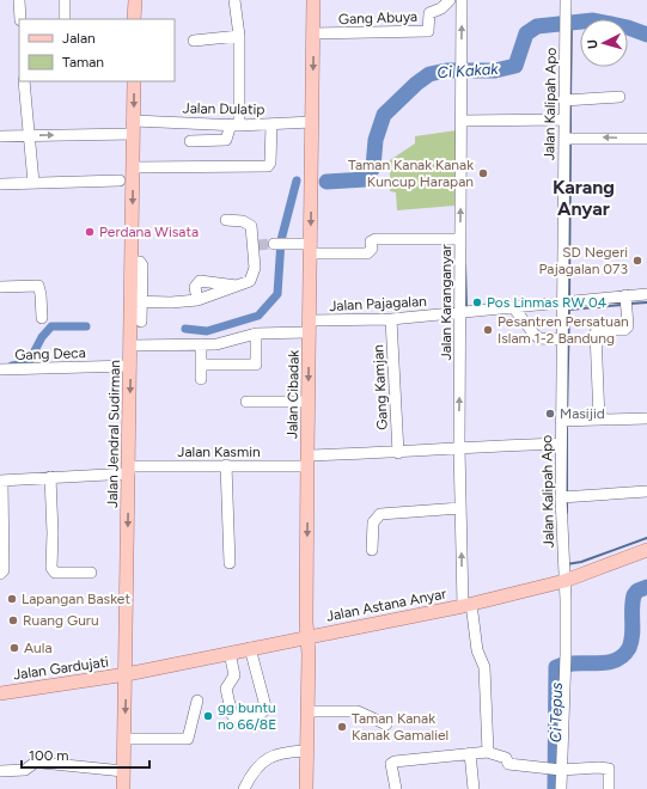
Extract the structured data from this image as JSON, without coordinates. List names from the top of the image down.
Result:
{
  "streets": {
    "main road": [
      "Jalan Cibadak",
      "Jalan Jendral Sudirman",
      "Jalan Astana Anyar",
      "Jalan Gardujati"
    ],
    "street": [
      "Gang Abuya",
      "Jalan Kalipah Apo",
      "Jalan Dulatip",
      "Jalan Karanganyar",
      "Jalan Pajagalan",
      "Gang Deca",
      "Gang Kamjan",
      "Jalan Kasmin"
    ]
  },
  "crossings": [
    ["Gang Abuya", "Jalan Cibadak"],
    ["Jalan Kalipah Apo", "Jalan Pajagalan"],
    ["Jalan Kalipah Apo", "Jalan Kasmin"],
    ["Jalan Kalipah Apo", "Jalan Astana Anyar"],
    ["Jalan Dulatip", "Jalan Cibadak"],
    ["Jalan Dulatip", "Jalan Jendral Sudirman"],
    ["Jalan Karanganyar", "Jalan Pajagalan"],
    ["Jalan Karanganyar", "Jalan Kasmin"],
    ["Jalan Karanganyar", "Jalan Astana Anyar"],
    ["Jalan Pajagalan", "Gang Kamjan"],
    ["Jalan Pajagalan", "Jalan Cibadak"],
    ["Jalan Pajagalan", "Jalan Jendral Sudirman"],
    ["Gang Deca", "Jalan Jendral Sudirman"],
    ["Gang Kamjan", "Jalan Kasmin"],
    ["Jalan Cibadak", "Jalan Kasmin"],
    ["Jalan Cibadak", "Jalan Astana Anyar"],
    ["Jalan Jendral Sudirman", "Jalan Kasmin"],
    ["Jalan Jendral Sudirman", "Jalan Astana Anyar"],
    ["Jalan Jendral Sudirman", "Jalan Gardujati"],
    ["Jalan Astana Anyar", "Jalan Gardujati"]
  ],
  "one_way": ["Jalan Karanganyar", "Jalan Cibadak", "Jalan Jendral Sudirman"],
  "districts": ["Karang Anyar"],
  "water": ["Ci Kakak", "Ci Tepus"],
  "places": [
    "Taman Kanak Kanak Kuncup Harapan",
    "Perdana Wisata",
    "SD Negeri Pajagalan 073",
    "Pos Linmas RW 04",
    "Pesantren Persatuan Islam 1-2 Bandung",
    "Masijid",
    "Lapangan Basket",
    "Ruang Guru",
    "Aula",
    "gg buntu no 66/8E",
    "Taman Kanak Kanak Gamaliel"
  ],
  "legend": ["Jalan", "Taman"],
  "scale_bar": "100 m",
  "north": "left"
}
